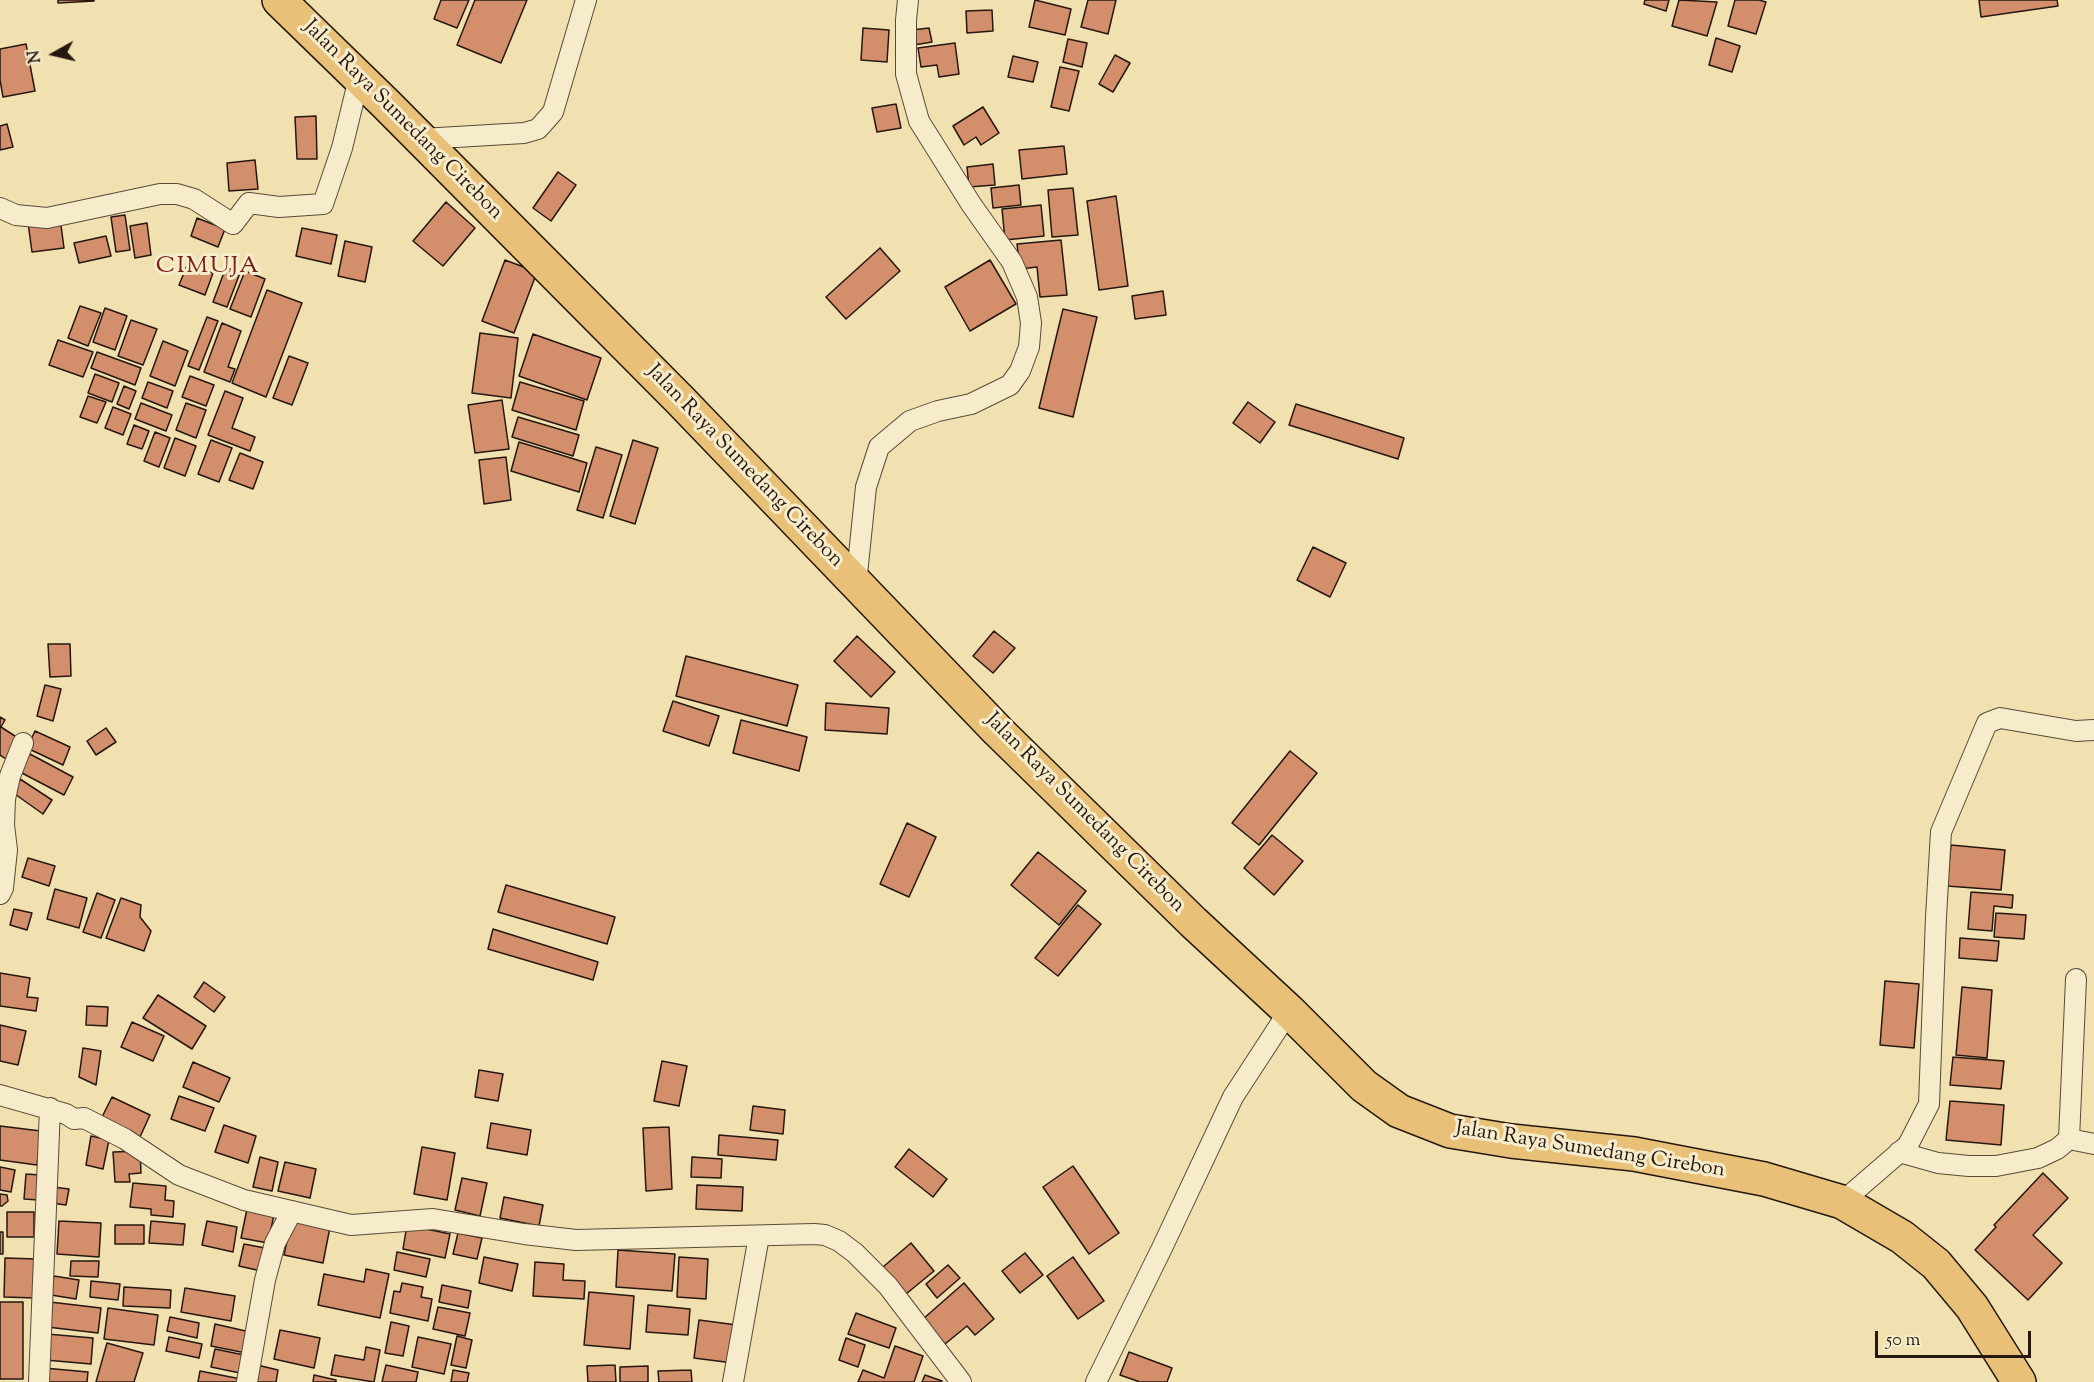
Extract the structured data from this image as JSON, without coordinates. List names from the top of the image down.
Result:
{
  "streets": {
    "highway": ["Jalan Raya Sumedang Cirebon"]
  },
  "districts": ["CIMUJA"],
  "scale_bar": "50 m",
  "north": "left"
}
